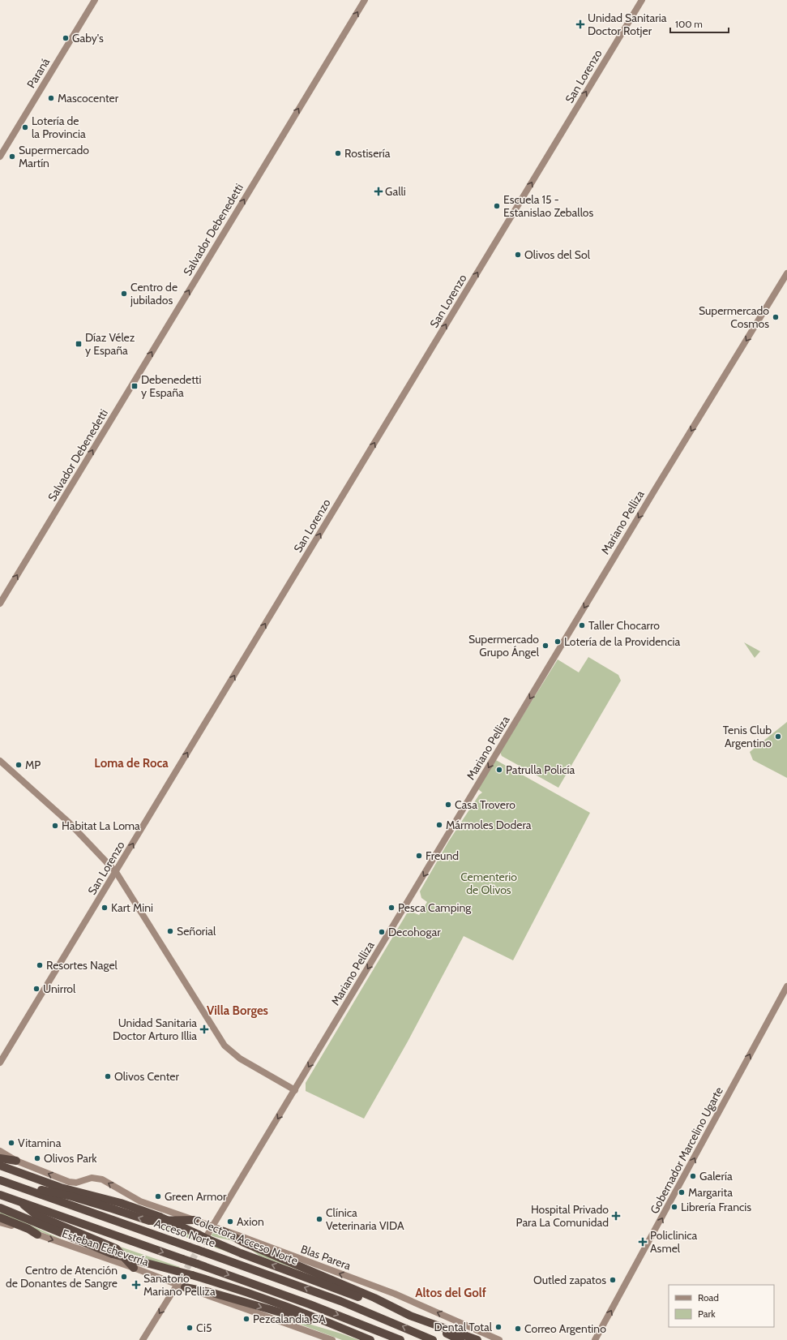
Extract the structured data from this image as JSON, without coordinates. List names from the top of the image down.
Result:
{
  "streets": {
    "highway": ["Acceso Norte", "Colectora Acceso Norte"],
    "street": [
      "Paraná",
      "San Lorenzo",
      "Salvador Debenedetti",
      "Mariano Pelliza",
      "Gobernador Marcelino Ugarte",
      "Esteban Echeverría",
      "Blas Parera"
    ]
  },
  "crossings": [
    ["Mariano Pelliza", "Colectora Acceso Norte"],
    ["Mariano Pelliza", "Blas Parera"]
  ],
  "one_way": [
    "San Lorenzo",
    "Salvador Debenedetti",
    "Mariano Pelliza",
    "Gobernador Marcelino Ugarte",
    "Blas Parera"
  ],
  "districts": ["Loma de Roca", "Villa Borges", "Altos del Golf"],
  "parks": ["Cementerio de Olivos"],
  "places": {
    "health": [
      "Unidad Sanitaria Doctor Rotjer",
      "Galli",
      "Unidad Sanitaria Doctor Arturo Illia",
      "Hospital Privado Para La Comunidad",
      "Policlinica Asmel",
      "Sanatorio Mariano Pelliza"
    ],
    "other": [
      "Gaby's",
      "Mascocenter",
      "Lotería de la Provincia",
      "Rostisería",
      "Supermercado Martín",
      "Escuela 15 - Estanislao Zeballos",
      "Olivos del Sol",
      "Centro de jubilados",
      "Supermercado Cosmos",
      "Taller Chocarro",
      "Lotería de la Providencia",
      "Supermercado Grupo Ángel",
      "Tenis Club Argentino",
      "MP",
      "Patrulla Policía",
      "Casa Trovero",
      "Mármoles Dodera",
      "Habitat La Loma",
      "Freund",
      "Kart Mini",
      "Pesca Camping",
      "Señorial",
      "Decohogar",
      "Resortes Nagel",
      "Unirrol",
      "Olivos Center",
      "Vitamina",
      "Olivos Park",
      "Galería",
      "Margarita",
      "Green Armor",
      "Librería Francis",
      "Clínica Veterinaria VIDA",
      "Axion",
      "Centro de Atención de Donantes de Sangre",
      "Outled zapatos",
      "Pezcalandia SA",
      "Dental Total",
      "Ci5",
      "Correo Argentino"
    ],
    "transit": ["Díaz Vélez y España", "Debenedetti y España"]
  },
  "legend": ["Road", "Park"],
  "scale_bar": "100 m"
}
